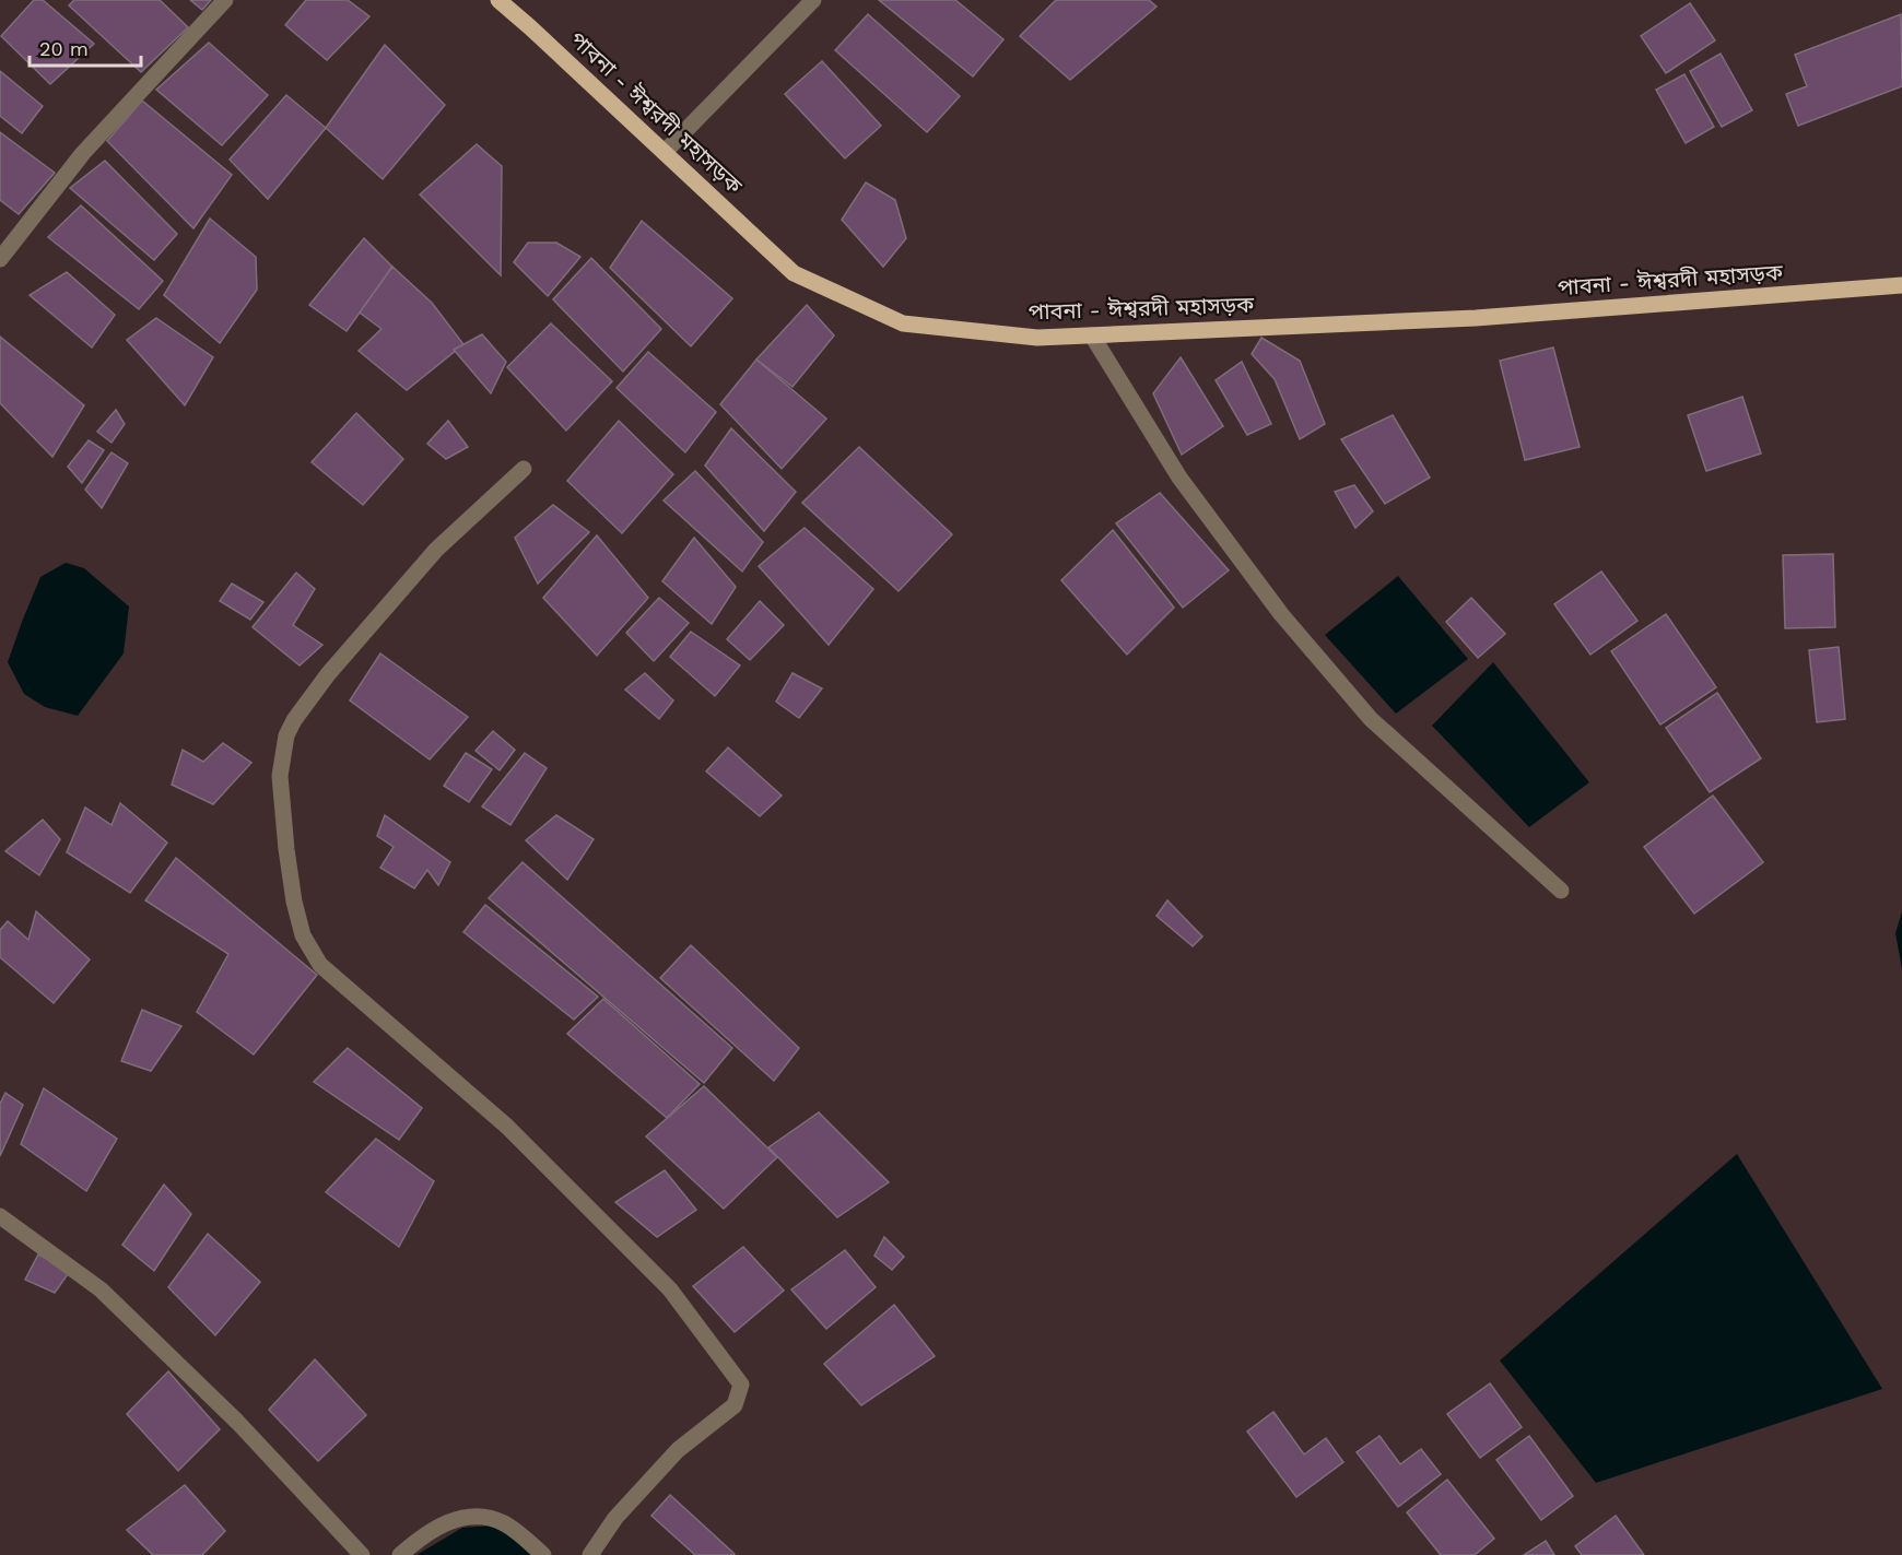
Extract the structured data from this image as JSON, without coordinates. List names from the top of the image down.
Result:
{
  "streets": {
    "main road": ["পাবনা - ঈশ্বরদী মহাসড়ক"]
  },
  "scale_bar": "20 m"
}
